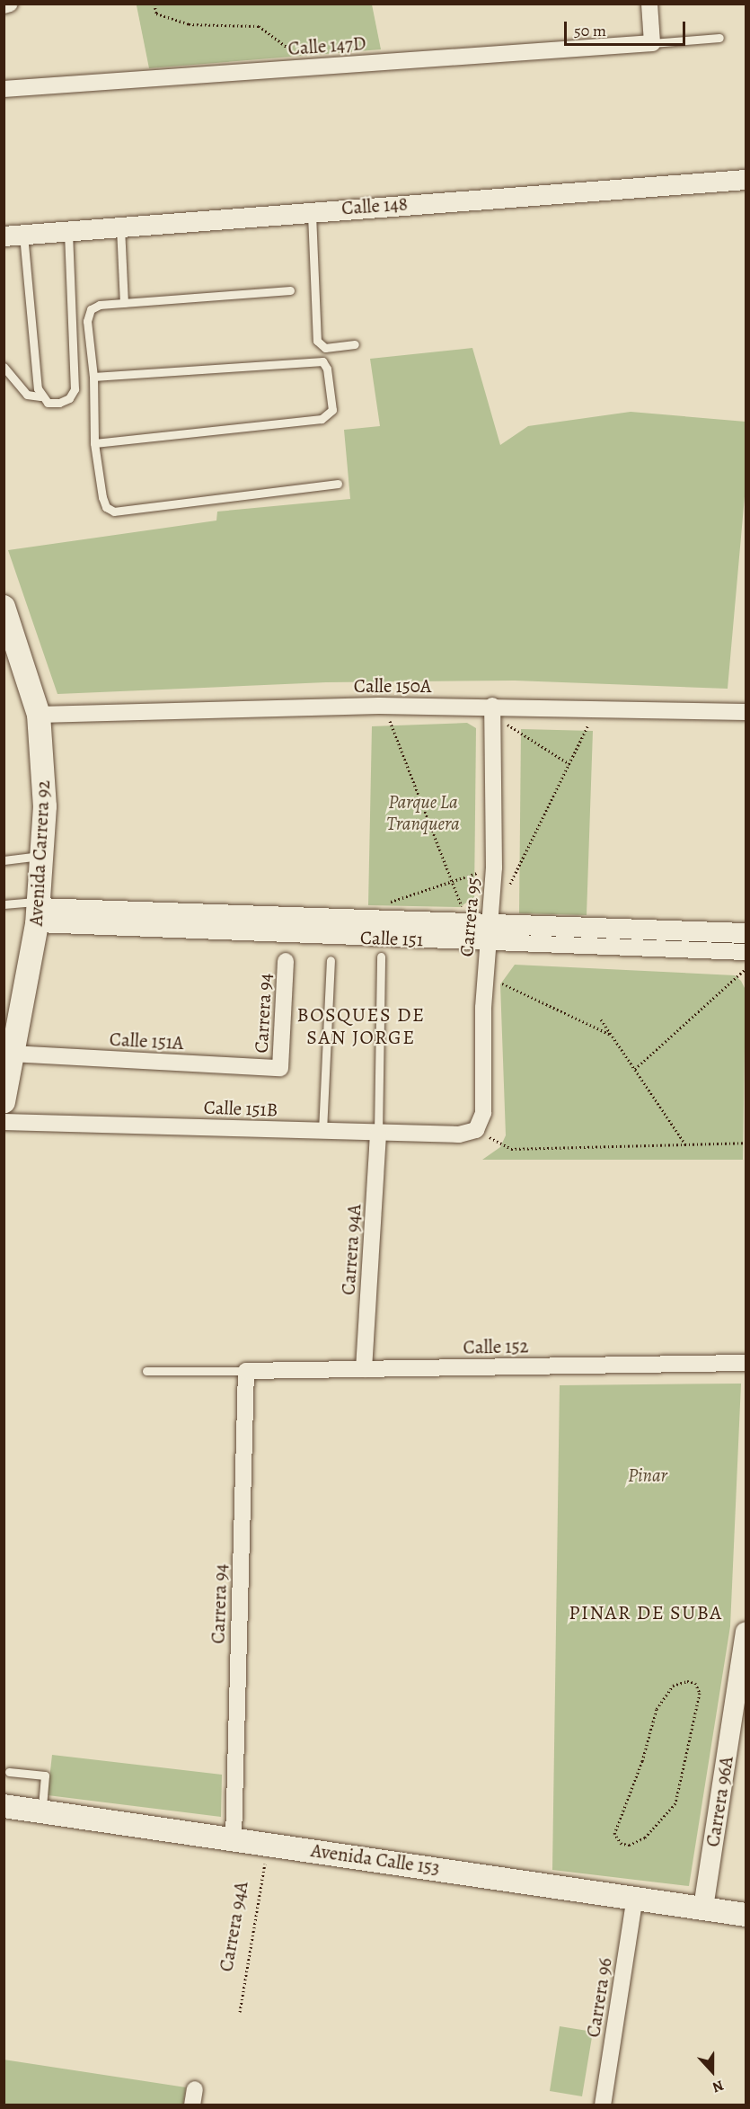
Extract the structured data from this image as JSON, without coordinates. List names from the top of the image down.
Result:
{
  "streets": {
    "main road": ["Avenida Carrera 92", "Avenida Calle 153"],
    "street": [
      "Calle 147D",
      "Calle 148",
      "Calle 150A",
      "Carrera 95",
      "Calle 151",
      "Carrera 94",
      "Calle 151A",
      "Calle 151B",
      "Carrera 94A",
      "Calle 152",
      "Carrera 96A",
      "Carrera 96"
    ]
  },
  "crossings": [
    ["Calle 150A", "Avenida Carrera 92"],
    ["Calle 150A", "Carrera 95"],
    ["Avenida Carrera 92", "Calle 151"],
    ["Avenida Carrera 92", "Calle 151A"],
    ["Carrera 95", "Calle 151"],
    ["Carrera 95", "Calle 151B"],
    ["Carrera 94", "Calle 151A"],
    ["Carrera 94", "Calle 152"],
    ["Carrera 94", "Avenida Calle 153"],
    ["Calle 151B", "Carrera 94A"],
    ["Carrera 94A", "Calle 152"],
    ["Carrera 96A", "Avenida Calle 153"],
    ["Avenida Calle 153", "Carrera 96"]
  ],
  "districts": ["BOSQUES DE SAN JORGE", "PINAR DE SUBA"],
  "parks": ["Parque La Tranquera", "Pinar"],
  "scale_bar": "50 m",
  "north": "bottom"
}
